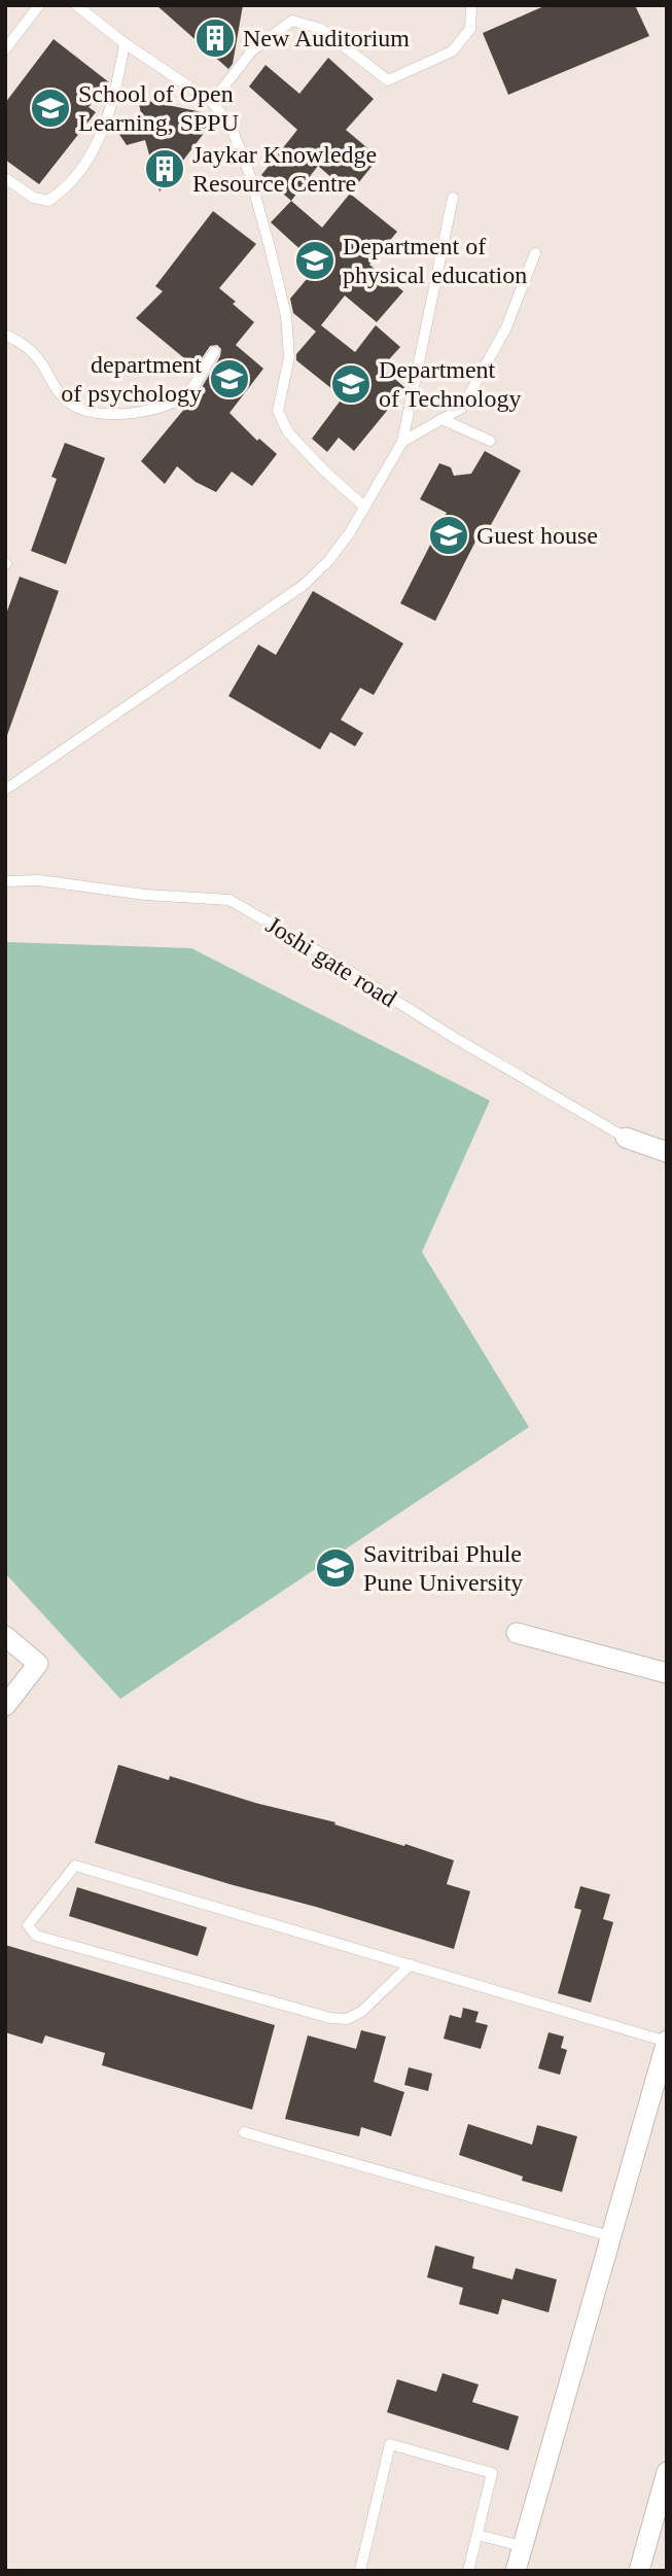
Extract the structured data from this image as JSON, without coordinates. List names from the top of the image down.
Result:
{
  "streets": {
    "lane": ["Joshi gate road"]
  },
  "places": {
    "building": ["New Auditorium", "Jaykar Knowledge Resource Centre"],
    "school or university": [
      "School of Open Learning, SPPU",
      "Department of physical education",
      "department of psychology",
      "Department of Technology",
      "Guest house",
      "Savitribai Phule Pune University"
    ]
  }
}
